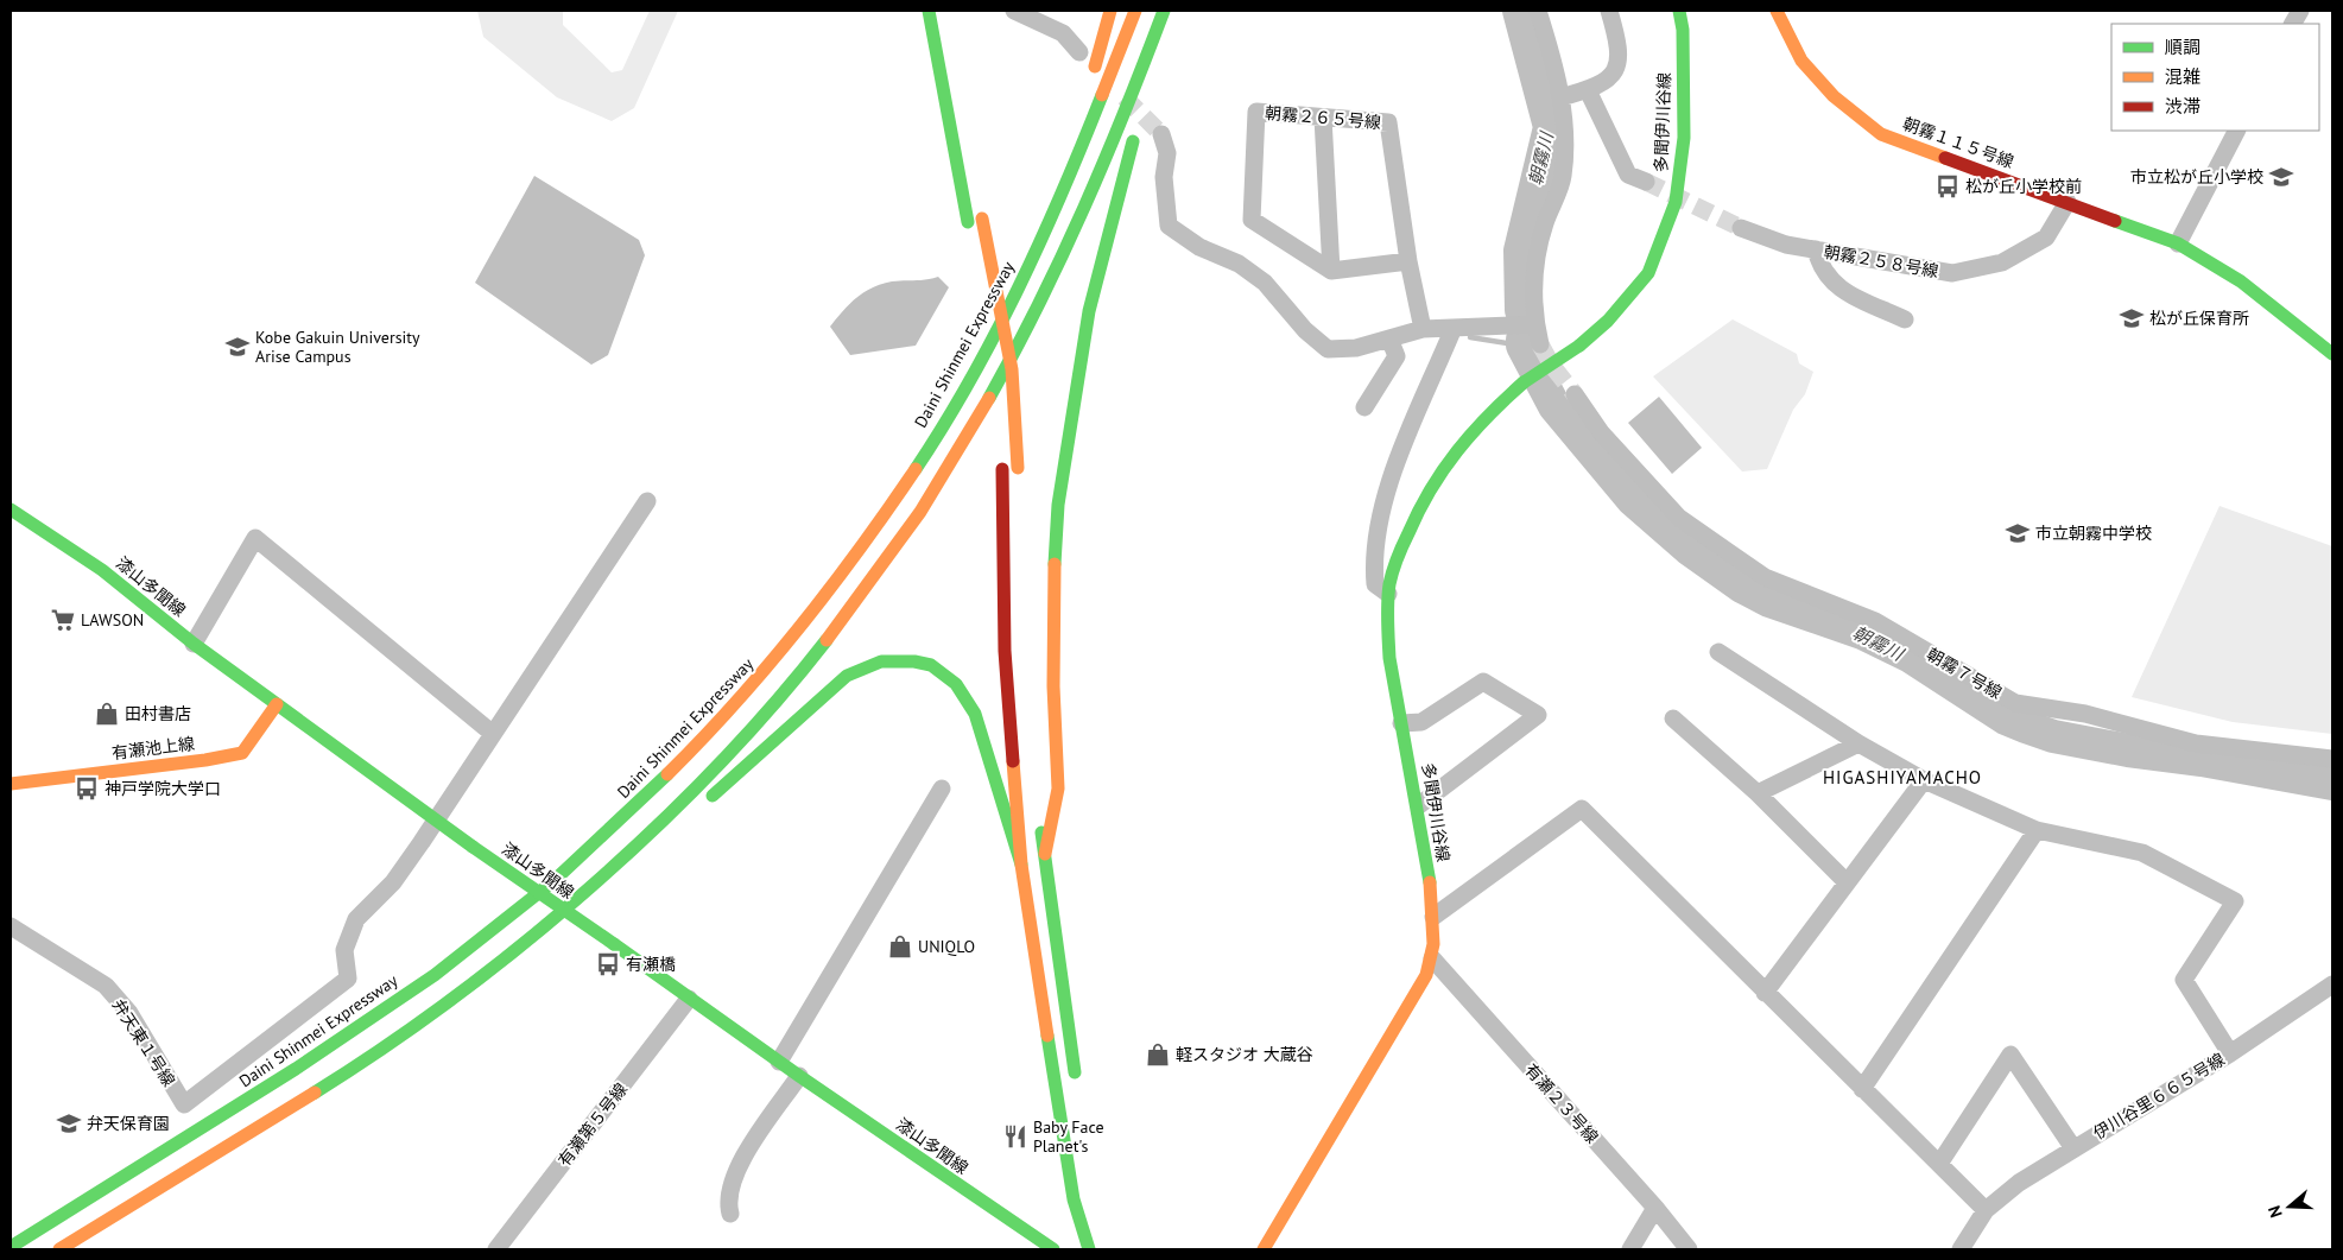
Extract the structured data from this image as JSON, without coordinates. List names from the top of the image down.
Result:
{
  "streets": {
    "main road": [
      "多聞伊川谷線",
      "朝霧１１５号線",
      "Daini Shinmei Expressway",
      "漆山多聞線",
      "有瀬池上線"
    ],
    "street": [
      "朝霧２６５号線",
      "朝霧２５８号線",
      "朝霧７号線",
      "弁天東１号線",
      "伊川谷里６６５号線",
      "有瀬２３号線",
      "有瀬第５号線"
    ]
  },
  "crossings": [
    ["多聞伊川谷線", "有瀬２３号線"],
    ["朝霧１１５号線", "朝霧２５８号線"],
    ["漆山多聞線", "有瀬池上線"],
    ["漆山多聞線", "弁天東１号線"],
    ["漆山多聞線", "有瀬第５号線"]
  ],
  "districts": ["HIGASHIYAMACHO"],
  "water": ["朝霧川"],
  "places": {
    "school or university": [
      "市立松が丘小学校",
      "松が丘保育所",
      "Kobe Gakuin University Arise Campus",
      "市立朝霧中学校",
      "弁天保育園"
    ],
    "bus stop": ["松が丘小学校前", "神戸学院大学口", "有瀬橋"],
    "supermarket": ["LAWSON"],
    "shop": ["田村書店", "UNIQLO", "軽スタジオ 大蔵谷"],
    "restaurant": ["Baby Face Planet's"]
  },
  "legend": ["順調", "混雑", "渋滞"],
  "north": "left"
}
